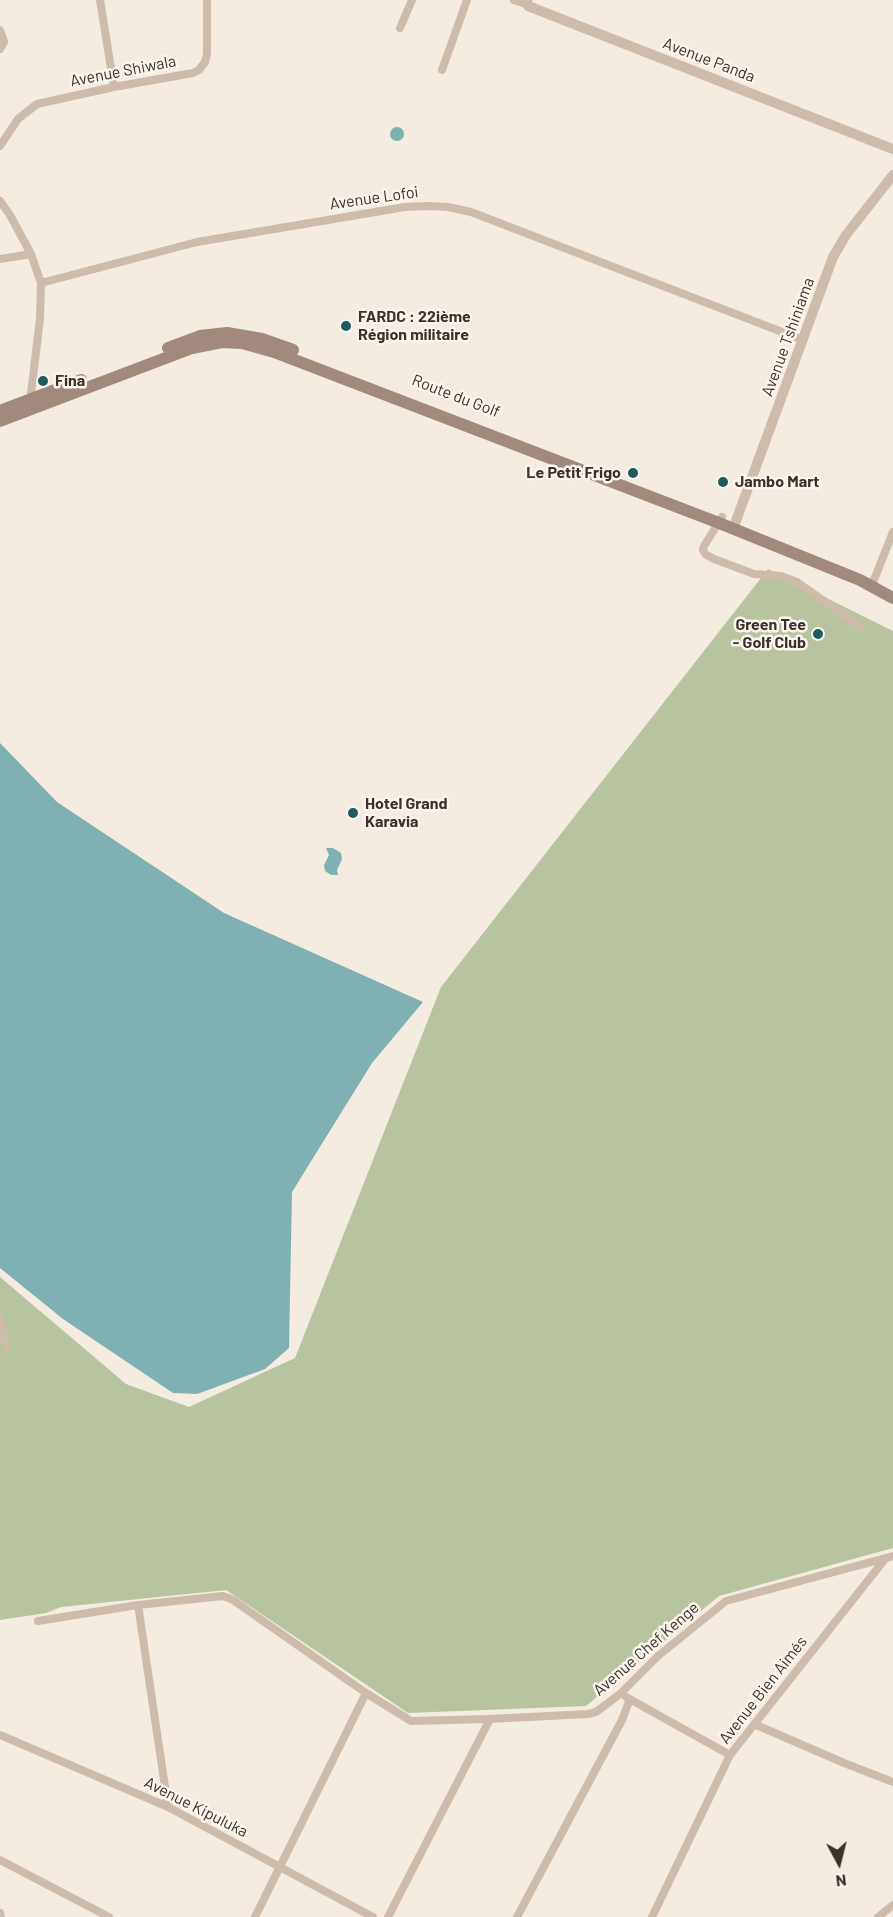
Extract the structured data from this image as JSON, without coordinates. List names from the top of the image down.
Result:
{
  "streets": {
    "main road": ["Route du Golf"],
    "street": [
      "Avenue Panda",
      "Avenue Shiwala",
      "Avenue Lofoi",
      "Avenue Tshiniama",
      "Avenue Chef Kenge",
      "Avenue Bien Aimés",
      "Avenue Kipuluka"
    ]
  },
  "crossings": [
    ["Avenue Lofoi", "Avenue Tshiniama"],
    ["Avenue Tshiniama", "Route du Golf"],
    ["Avenue Chef Kenge", "Avenue Bien Aimés"]
  ],
  "places": [
    "FARDC : 22ième Région militaire",
    "Fina",
    "Le Petit Frigo",
    "Jambo Mart",
    "Green Tee - Golf Club",
    "Hotel Grand Karavia"
  ],
  "north": "bottom"
}
